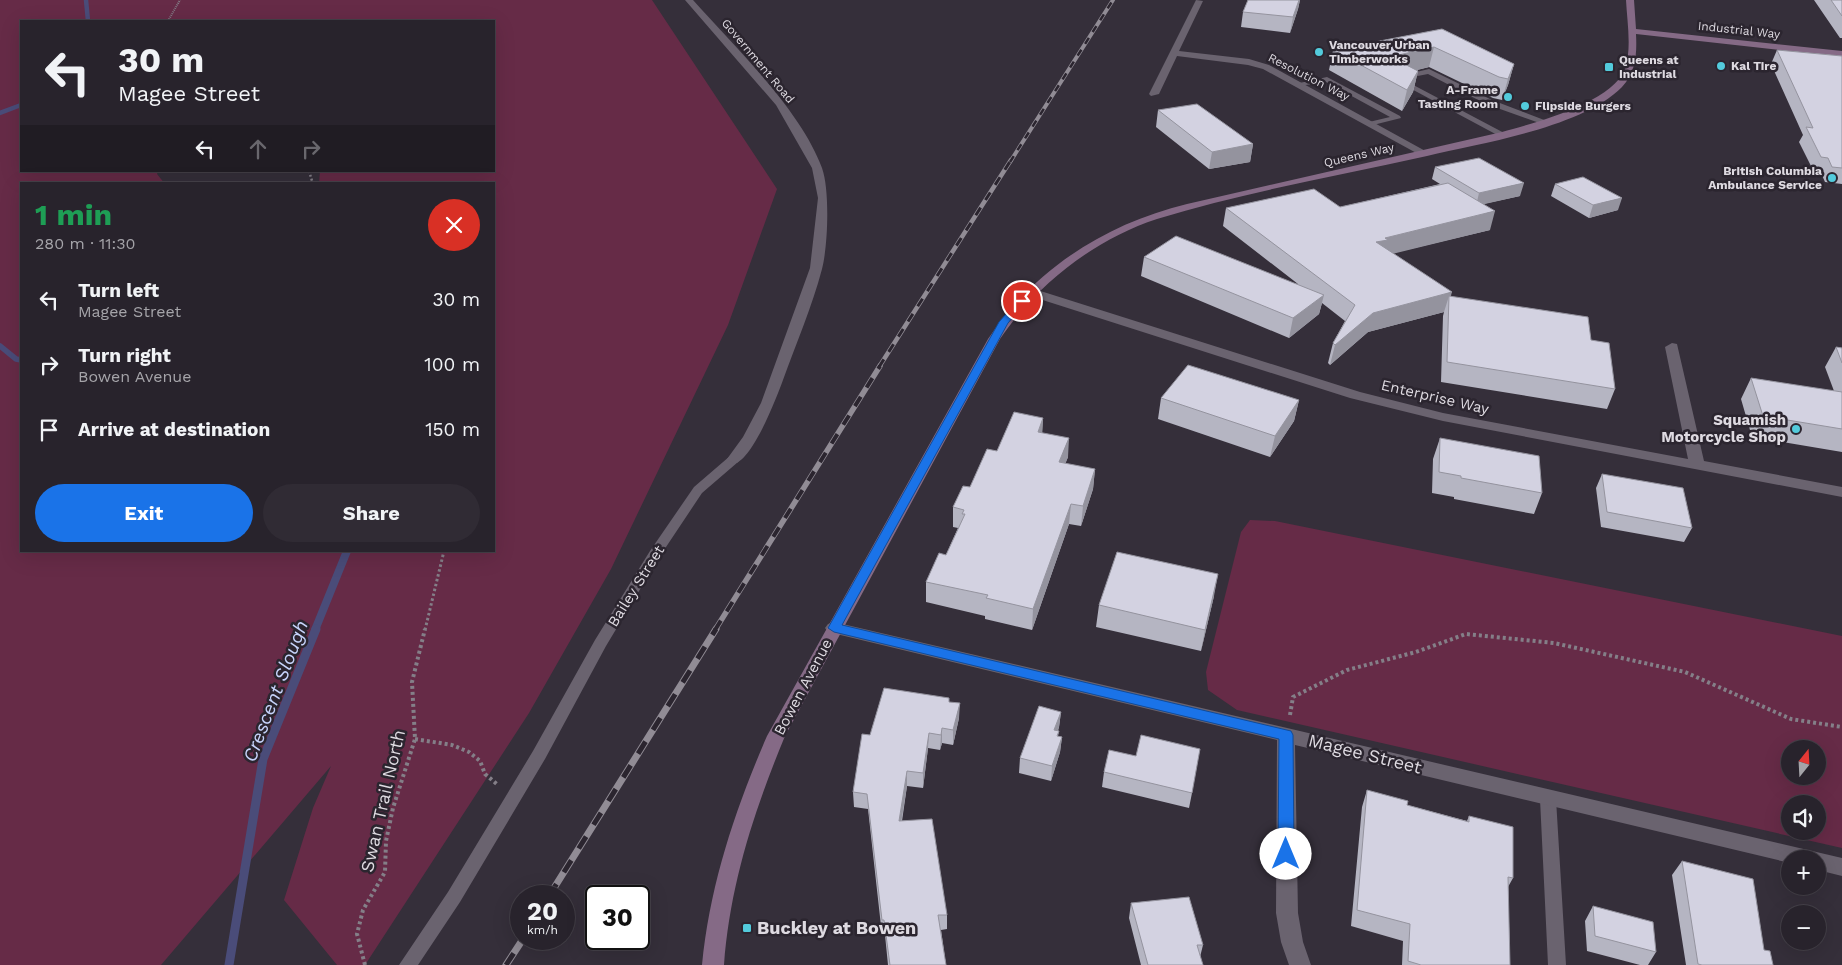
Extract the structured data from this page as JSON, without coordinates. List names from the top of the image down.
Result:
{
  "streets": {
    "street": [
      "Industrial Way",
      "Government Road",
      "Resolution Way",
      "Queens Way",
      "Enterprise Way",
      "Bailey Street",
      "Bowen Avenue",
      "Magee Street"
    ],
    "path": ["Swan Trail North"]
  },
  "crossings": [
    ["Industrial Way", "Queens Way"],
    ["Government Road", "Bailey Street"],
    ["Resolution Way", "Queens Way"],
    ["Queens Way", "Enterprise Way"],
    ["Queens Way", "Bowen Avenue"],
    ["Enterprise Way", "Bowen Avenue"],
    ["Bowen Avenue", "Magee Street"]
  ],
  "water": ["Crescent Slough"],
  "places": {
    "other": [
      "Vancouver Urban Timberworks",
      "Kal Tire",
      "A-Frame Tasting Room",
      "Flipside Burgers",
      "British Columbia Ambulance Service",
      "Squamish Motorcycle Shop"
    ],
    "transit": ["Queens at Industrial", "Buckley at Bowen"]
  },
  "north": "top",
  "page": {
    "turn": ["30 m", "Magee Street"],
    "heading": ["1 min", "280 m · 11:30"],
    "list": [
      {
        "name": "Turn left",
        "note": "Magee Street",
        "value": "30 m"
      },
      {
        "name": "Turn right",
        "note": "Bowen Avenue",
        "value": "100 m"
      },
      {
        "name": "Arrive at destination",
        "value": "150 m"
      }
    ],
    "buttons": ["Exit", "Share"],
    "map_buttons": ["+", "−"],
    "speed": "20 km/h",
    "limit": "30"
  }
}
